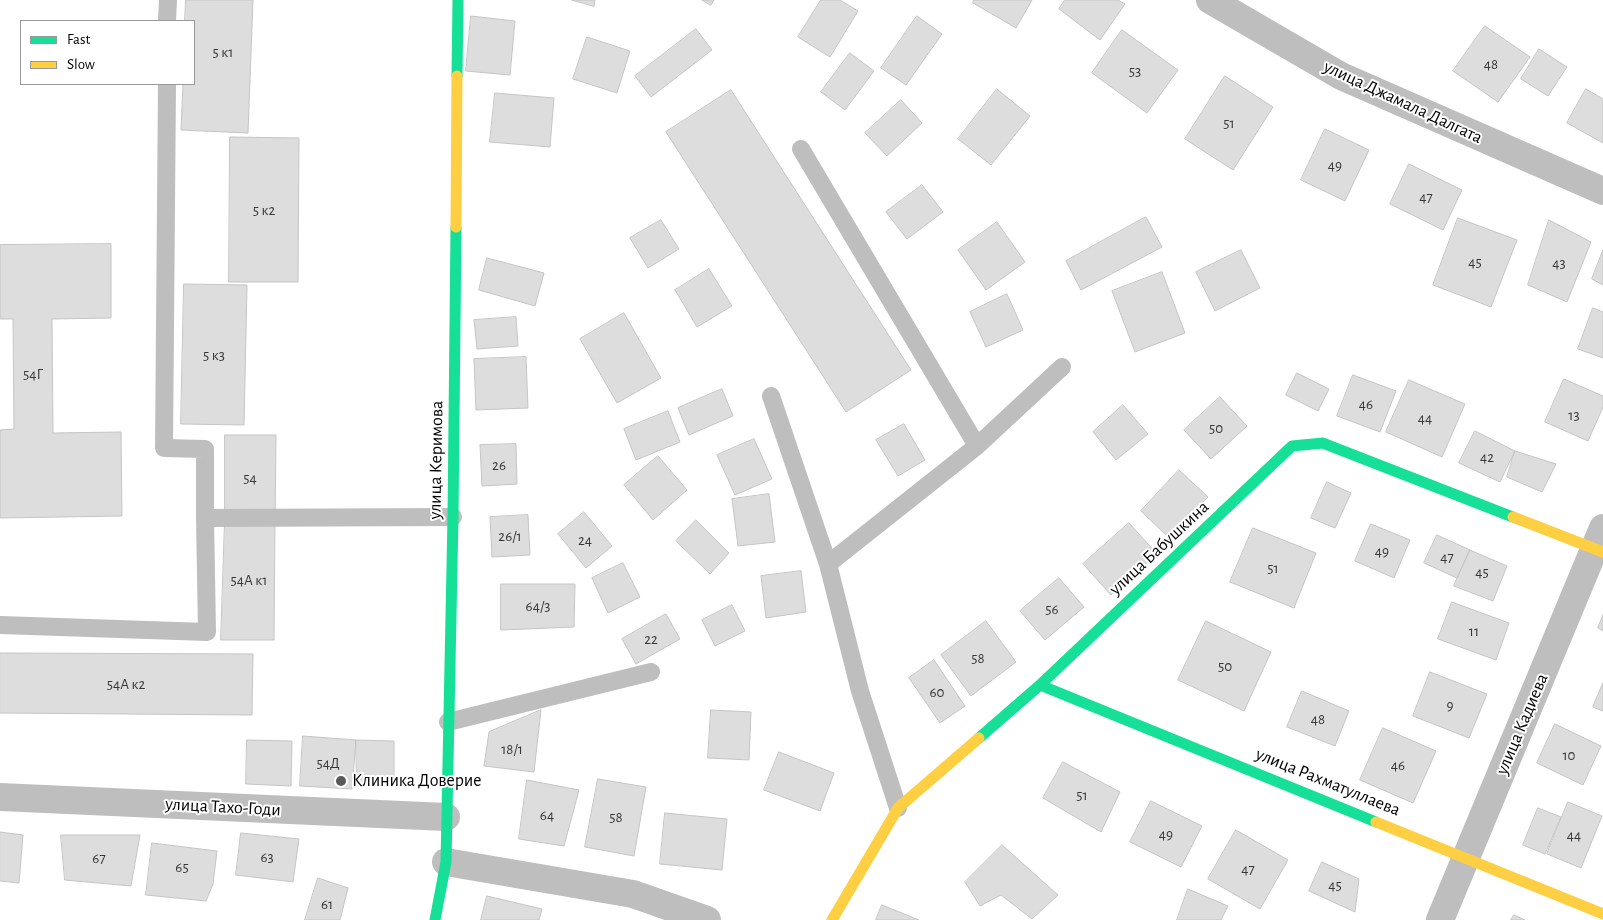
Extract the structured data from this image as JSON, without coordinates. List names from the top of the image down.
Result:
{
  "streets": {
    "street": [
      "улица Джамала Далгата",
      "улица Керимова",
      "улица Бабушкина",
      "улица Кадиева",
      "улица Рахматуллаева",
      "улица Тахо-Годи"
    ]
  },
  "crossings": [
    ["улица Керимова", "улица Тахо-Годи"],
    ["улица Бабушкина", "улица Кадиева"],
    ["улица Бабушкина", "улица Рахматуллаева"],
    ["улица Кадиева", "улица Рахматуллаева"]
  ],
  "places": ["Клиника Доверие"],
  "house_numbers": [
    "5 к1",
    "48",
    "53",
    "51",
    "49",
    "47",
    "5 к2",
    "45",
    "43",
    "5 к3",
    "54Г",
    "46",
    "13",
    "44",
    "50",
    "42",
    "26",
    "54",
    "26/1",
    "24",
    "49",
    "47",
    "51",
    "45",
    "54А к1",
    "64/3",
    "56",
    "11",
    "22",
    "58",
    "50",
    "54А к2",
    "60",
    "9",
    "48",
    "18/1",
    "10",
    "54Д",
    "46",
    "51",
    "64",
    "58",
    "49",
    "44",
    "63",
    "67",
    "65",
    "47",
    "45",
    "61"
  ],
  "legend": ["Fast", "Slow"]
}
